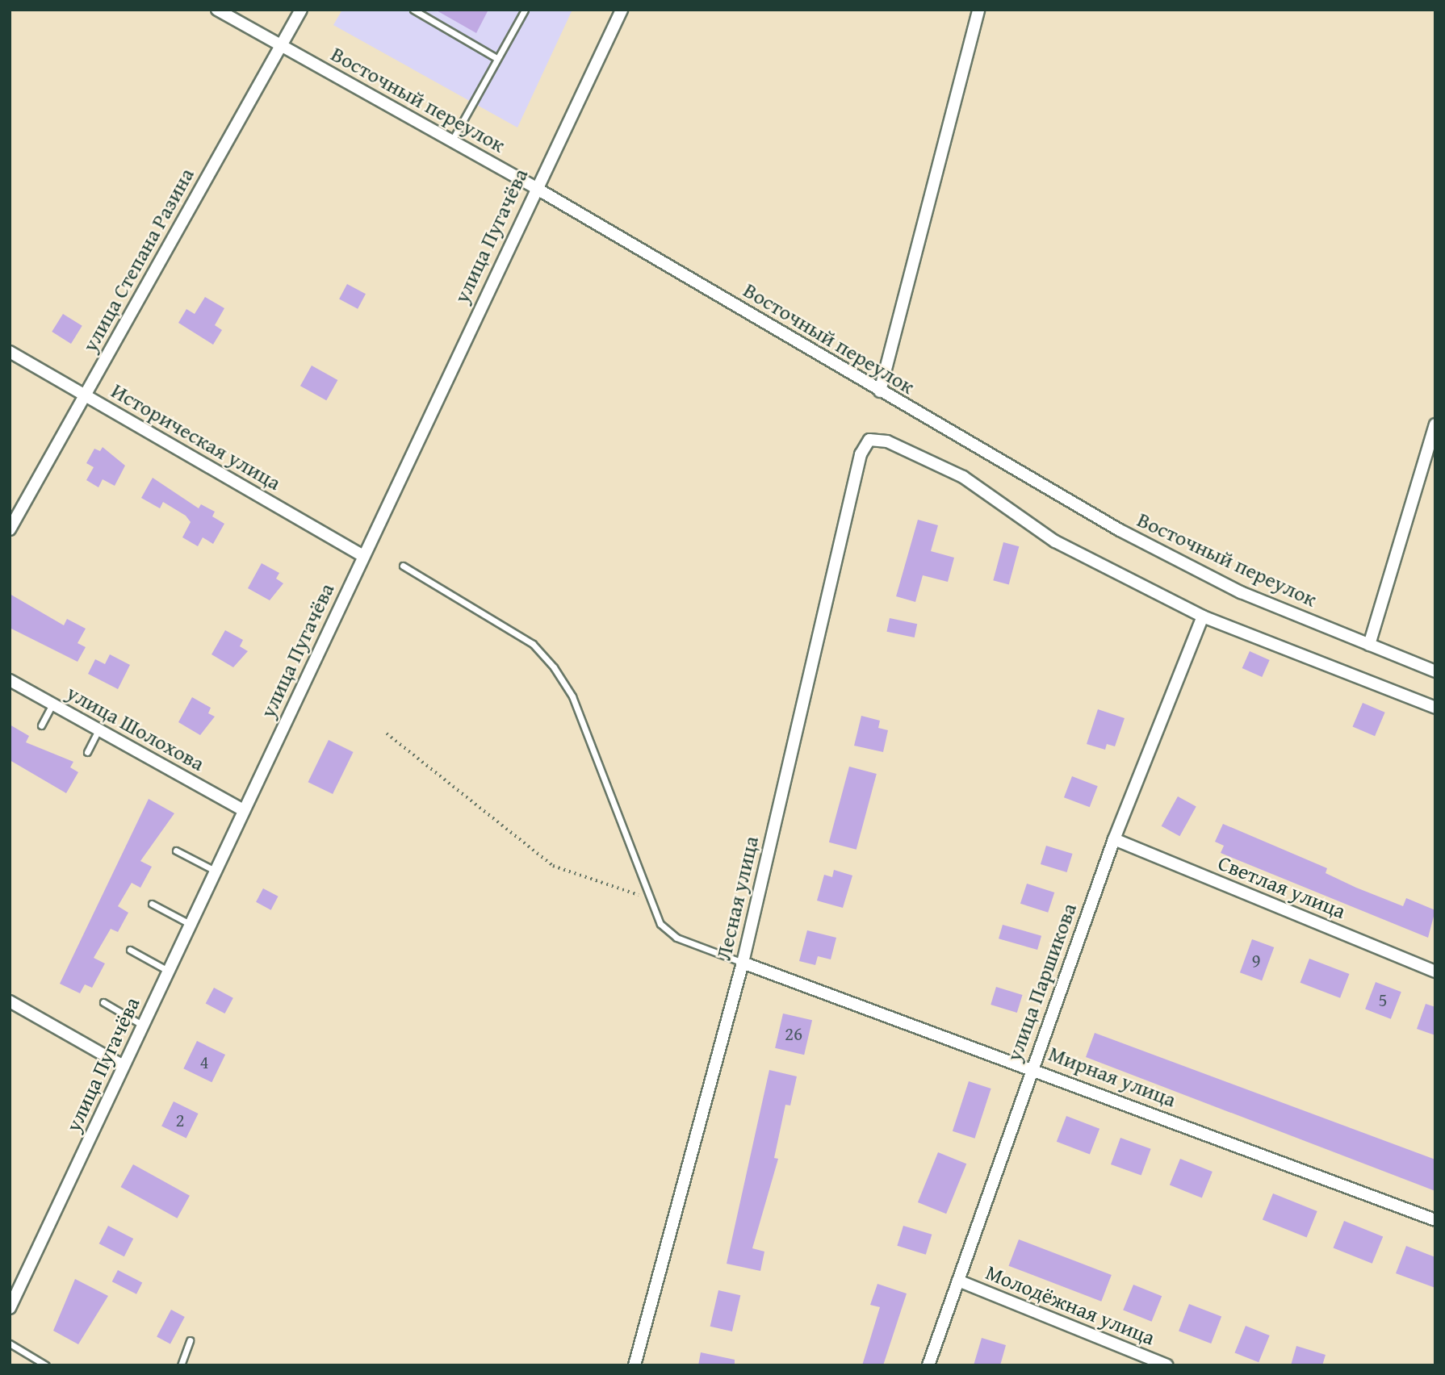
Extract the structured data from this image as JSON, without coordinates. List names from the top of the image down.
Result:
{
  "streets": {
    "street": [
      "Восточный переулок",
      "улица Пугачёва",
      "улица Степана Разина",
      "Историческая улица",
      "улица Шолохова",
      "Светлая улица",
      "Лесная улица",
      "улица Паршикова",
      "Мирная улица",
      "Молодёжная улица"
    ]
  },
  "crossings": [
    ["Восточный переулок", "улица Пугачёва"],
    ["Восточный переулок", "улица Степана Разина"],
    ["улица Пугачёва", "Историческая улица"],
    ["улица Пугачёва", "улица Шолохова"],
    ["улица Степана Разина", "Историческая улица"],
    ["Светлая улица", "улица Паршикова"],
    ["Лесная улица", "улица Паршикова"],
    ["Лесная улица", "Мирная улица"],
    ["улица Паршикова", "Мирная улица"],
    ["улица Паршикова", "Молодёжная улица"]
  ],
  "house_numbers": [
    "9",
    "5",
    "26",
    "4",
    "2"
  ]
}
